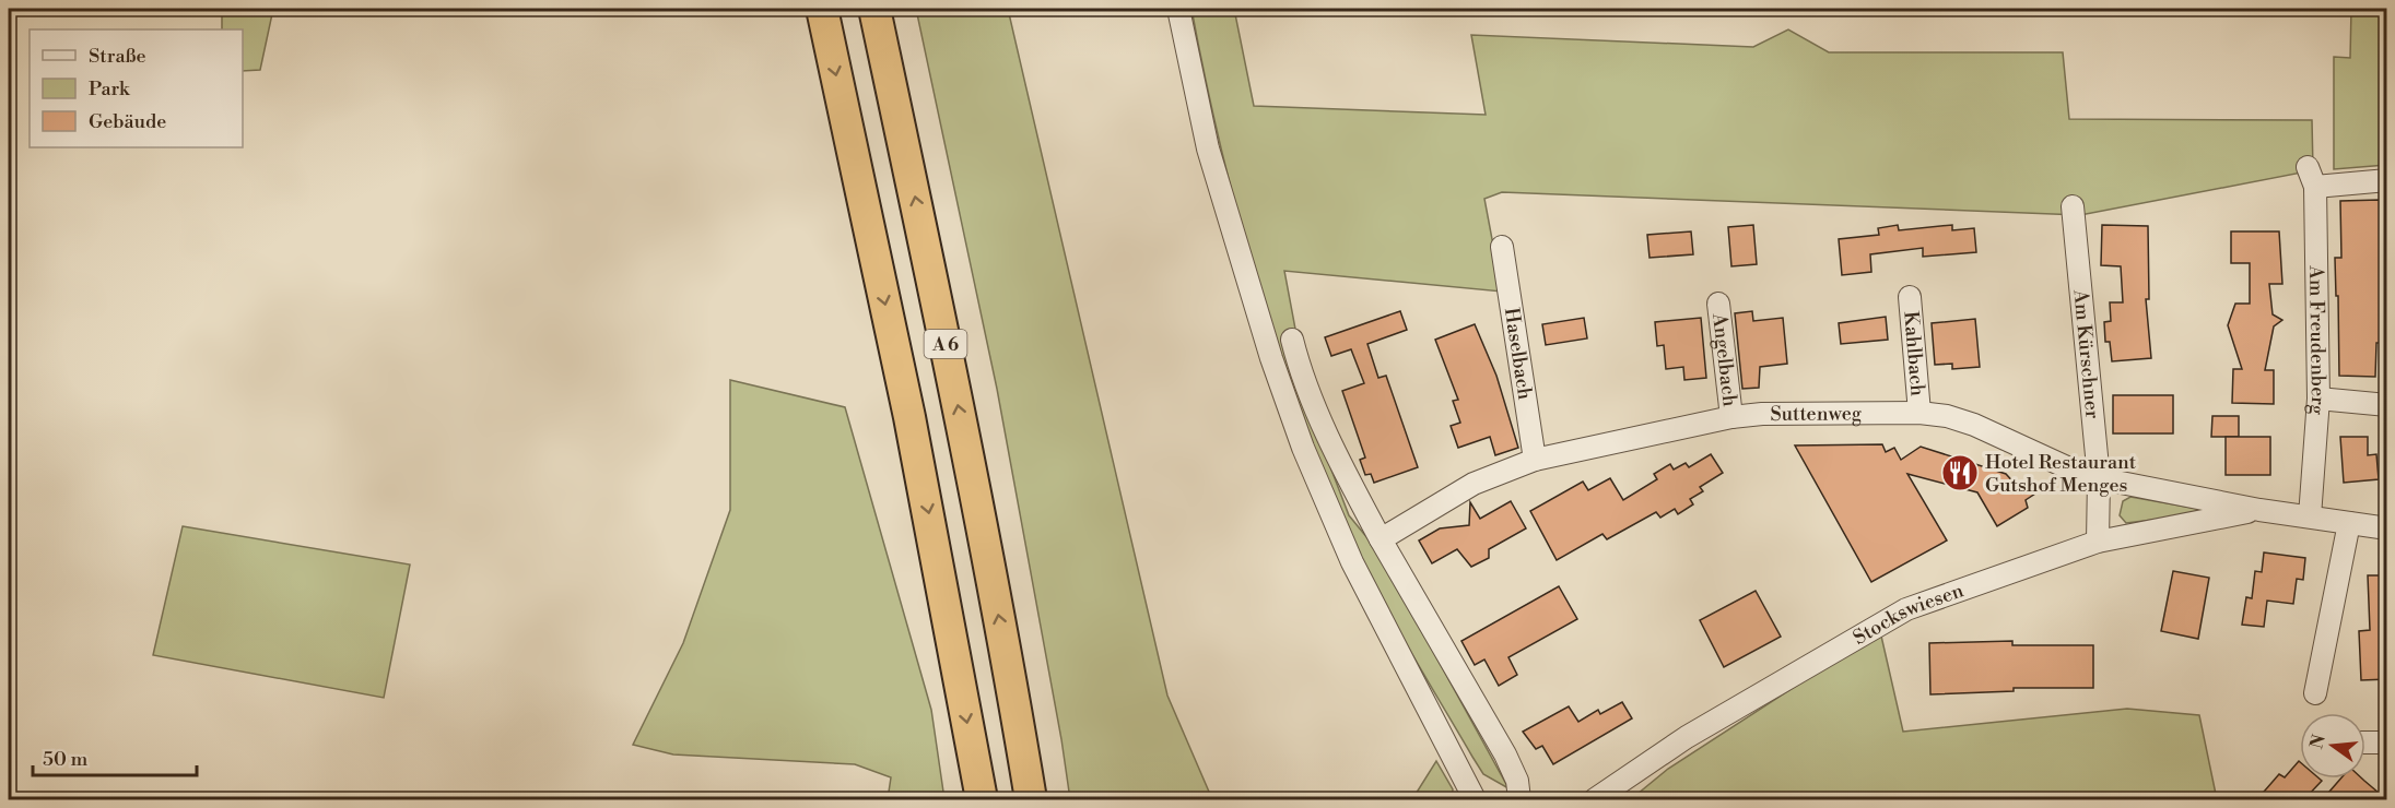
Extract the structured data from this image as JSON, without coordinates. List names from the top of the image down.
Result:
{
  "streets": {
    "highway": ["A 6"],
    "street": [
      "Am Freudenberg",
      "Haselbach",
      "Kahlbach",
      "Am Kürschner",
      "Angelbach",
      "Suttenweg",
      "Stockswiesen"
    ]
  },
  "crossings": [
    ["Haselbach", "Suttenweg"],
    ["Kahlbach", "Suttenweg"],
    ["Am Kürschner", "Suttenweg"],
    ["Am Kürschner", "Stockswiesen"],
    ["Angelbach", "Suttenweg"],
    ["Suttenweg", "Stockswiesen"]
  ],
  "places": {
    "restaurant": ["Hotel Restaurant Gutshof Menges"]
  },
  "legend": ["Straße", "Park", "Gebäude"],
  "scale_bar": "50 m",
  "north": "left"
}
